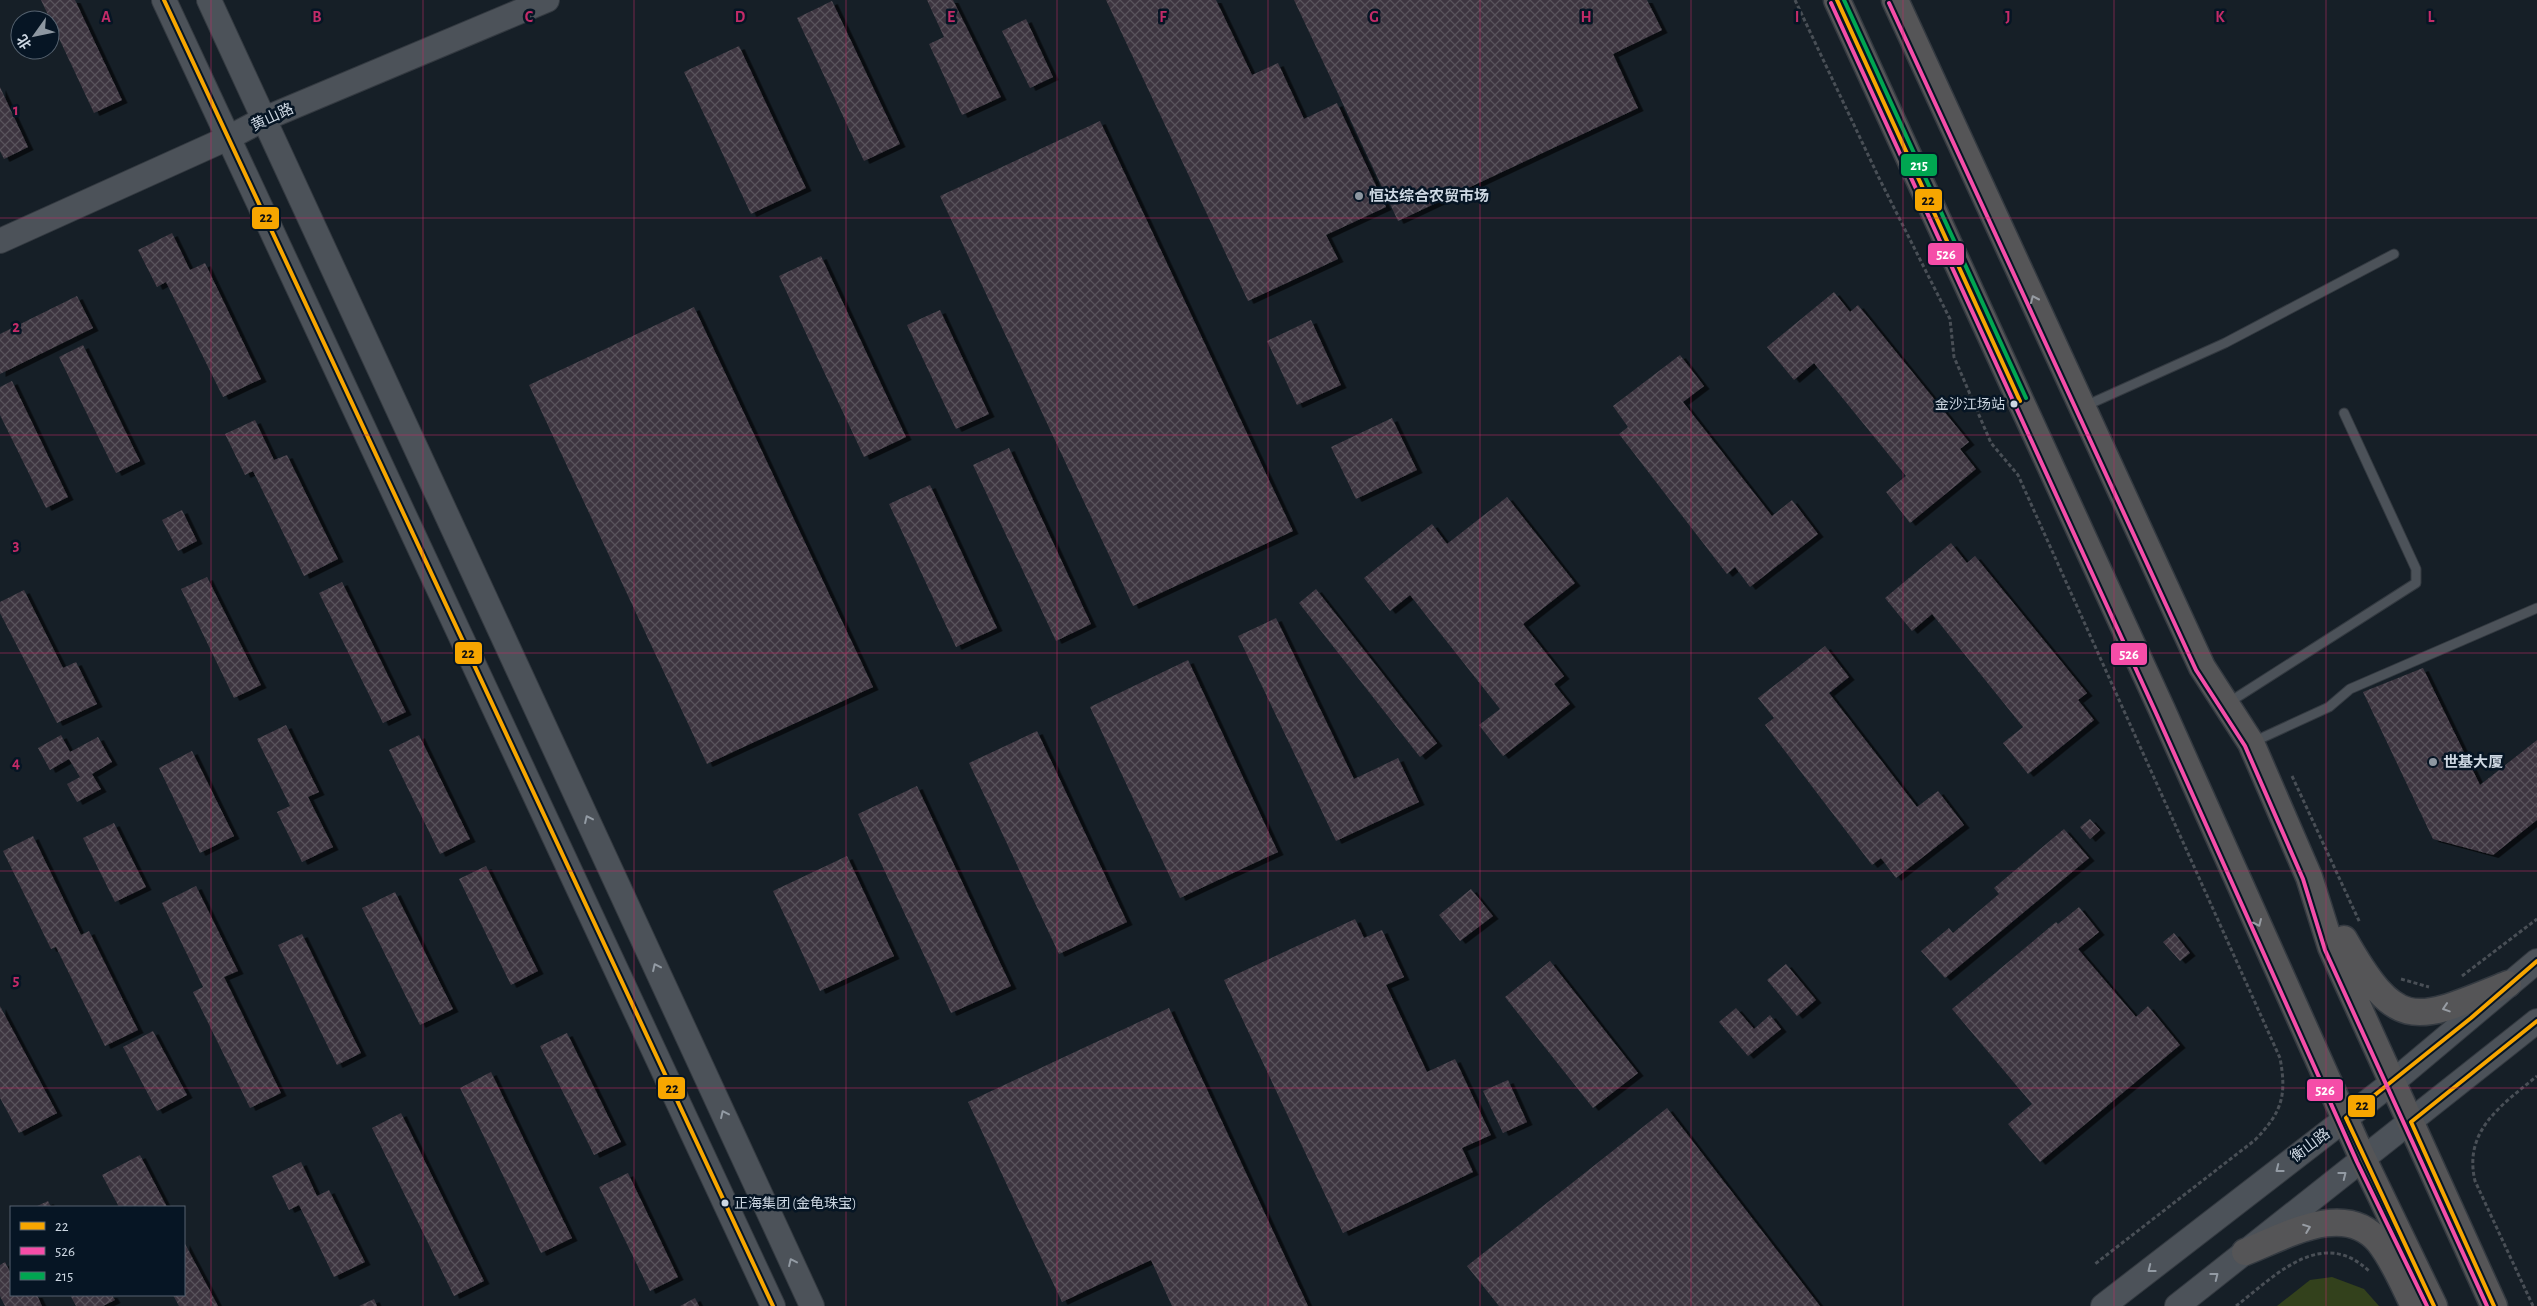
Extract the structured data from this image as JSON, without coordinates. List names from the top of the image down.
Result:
{
  "streets": {
    "main road": ["黄山路", "衡山路"]
  },
  "places": [
    "恒达综合农贸市场",
    "金沙江场站",
    "世基大厦",
    "正海集团 (金龟珠宝)"
  ],
  "lines": ["transit line 22", "transit line 215", "transit line 526"],
  "legend": ["22", "526", "215"],
  "north": "bottom left",
  "grid": {
    "columns": [
      "A",
      "B",
      "C",
      "D",
      "E",
      "F",
      "G",
      "H",
      "I",
      "J",
      "K",
      "L"
    ],
    "rows": [
      "1",
      "2",
      "3",
      "4",
      "5"
    ]
  }
}
